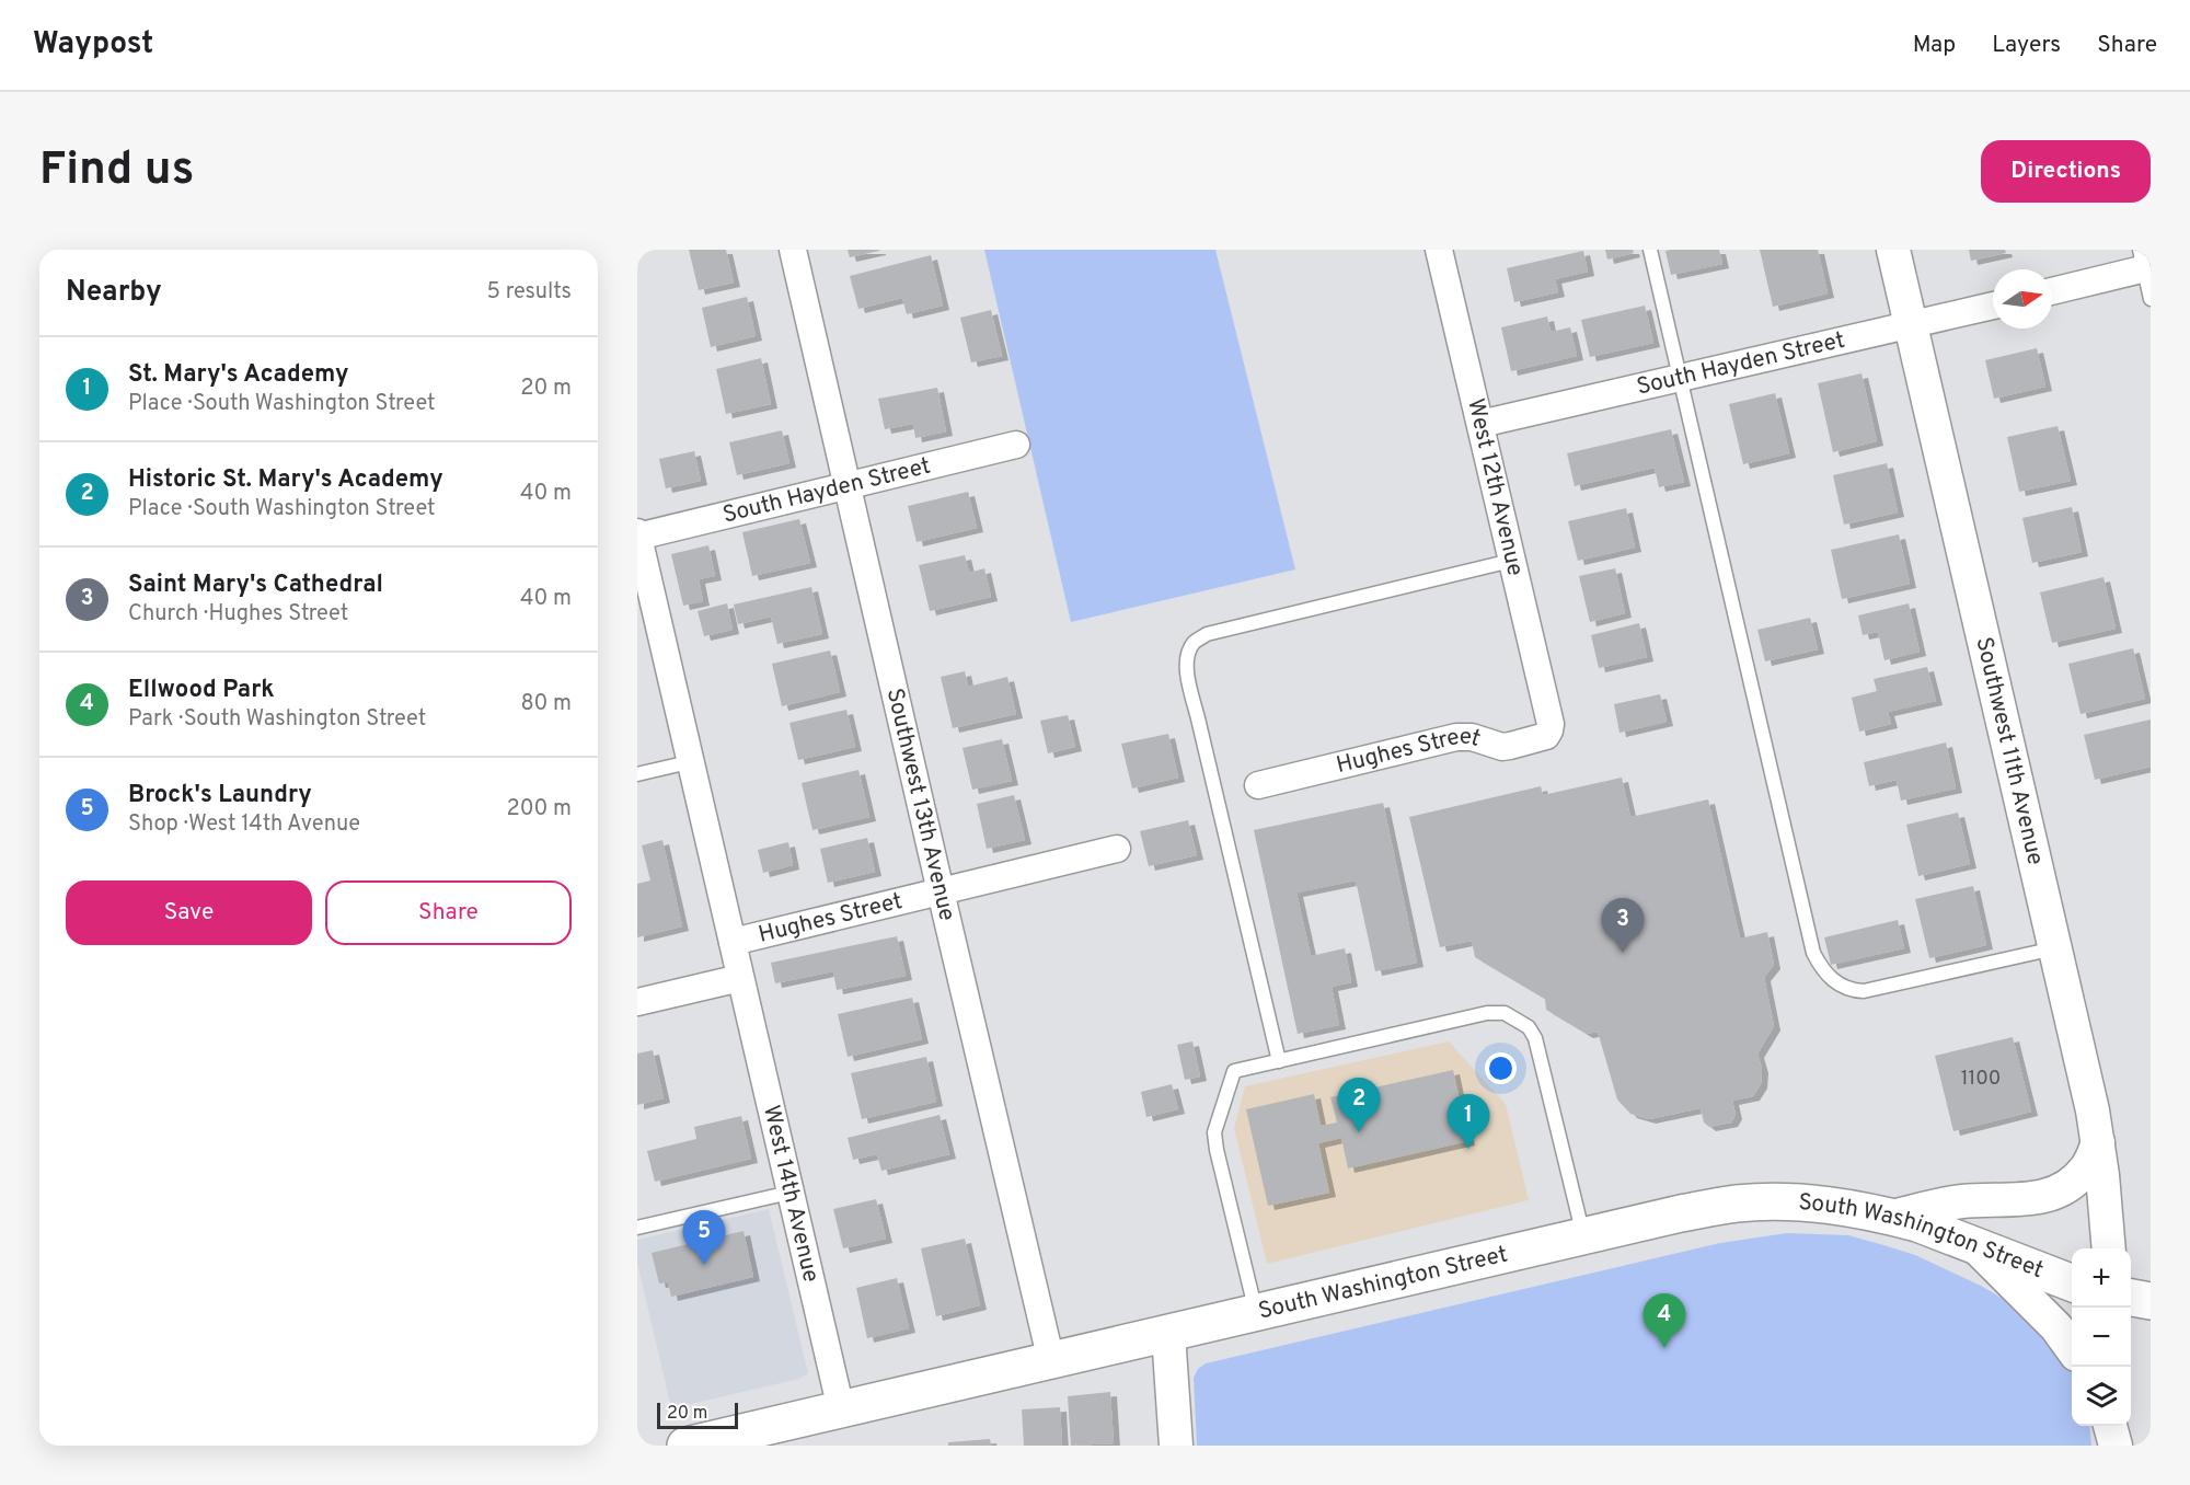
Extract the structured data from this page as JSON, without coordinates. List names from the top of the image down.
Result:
{
  "streets": {
    "main road": ["South Washington Street"],
    "street": [
      "South Hayden Street",
      "West 12th Avenue",
      "Southwest 11th Avenue",
      "Hughes Street",
      "Southwest 13th Avenue",
      "West 14th Avenue"
    ]
  },
  "crossings": [
    ["South Hayden Street", "West 12th Avenue"],
    ["South Hayden Street", "Southwest 11th Avenue"],
    ["South Hayden Street", "Southwest 13th Avenue"],
    ["West 12th Avenue", "Hughes Street"],
    ["Hughes Street", "Southwest 13th Avenue"],
    ["Hughes Street", "West 14th Avenue"],
    ["Southwest 13th Avenue", "South Washington Street"],
    ["West 14th Avenue", "South Washington Street"]
  ],
  "house_numbers": ["1100"],
  "scale_bar": "20 m",
  "north": "right",
  "page": {
    "header": "Waypost",
    "nav": ["Map", "Layers", "Share"],
    "buttons": [
      "Directions",
      ["Save", "Share"]
    ],
    "title": "Find us",
    "heading": ["Nearby", "5 results"],
    "list": [
      {
        "mark": "1",
        "name": "St. Mary's Academy",
        "note": "Place · South Washington Street",
        "value": "20 m"
      },
      {
        "mark": "2",
        "name": "Historic St. Mary's Academy",
        "note": "Place · South Washington Street",
        "value": "40 m"
      },
      {
        "mark": "3",
        "name": "Saint Mary's Cathedral",
        "note": "Church · Hughes Street",
        "value": "40 m"
      },
      {
        "mark": "4",
        "name": "Ellwood Park",
        "note": "Park · South Washington Street",
        "value": "80 m"
      },
      {
        "mark": "5",
        "name": "Brock's Laundry",
        "note": "Shop · West 14th Avenue",
        "value": "200 m"
      }
    ],
    "pins": [
      "3",
      "2",
      "1",
      "5",
      "4"
    ],
    "map_buttons": ["+", "−"],
    "scale": "20 m"
  }
}
